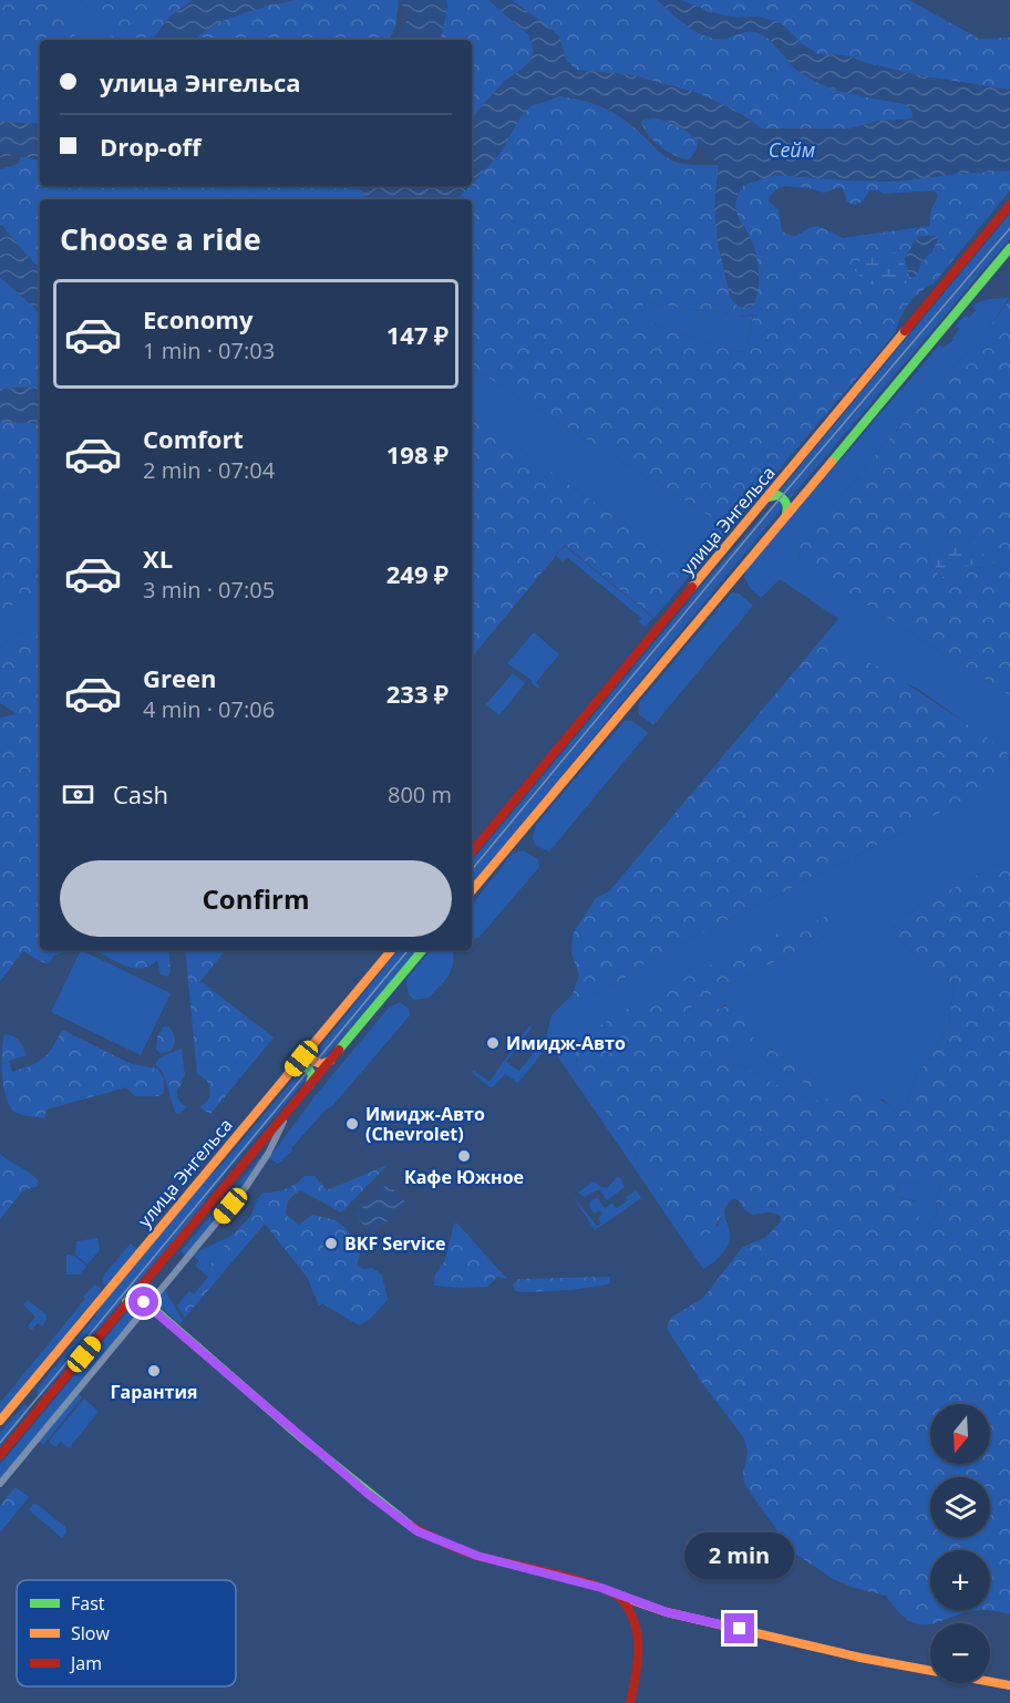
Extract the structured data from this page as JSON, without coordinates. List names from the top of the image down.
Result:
{
  "streets": {
    "main road": ["улица Энгельса"]
  },
  "water": ["Сейм"],
  "places": [
    "Имидж-Авто",
    "Имидж-Авто (Chevrolet)",
    "Кафе Южное",
    "BKF Service",
    "Гарантия"
  ],
  "legend": ["Fast", "Slow", "Jam"],
  "north": "bottom",
  "page": {
    "banner": ["улица Энгельса", "Drop-off"],
    "heading": "Choose a ride",
    "list": [
      {
        "name": "Economy",
        "note": "1 min · 07:03",
        "value": "147 ₽"
      },
      {
        "name": "Comfort",
        "note": "2 min · 07:04",
        "value": "198 ₽"
      },
      {
        "name": "XL",
        "note": "3 min · 07:05",
        "value": "249 ₽"
      },
      {
        "name": "Green",
        "note": "4 min · 07:06",
        "value": "233 ₽"
      }
    ],
    "pay": ["Cash", "800 m"],
    "buttons": "Confirm",
    "map_buttons": ["+", "−"],
    "bubble": "2 min"
  }
}
